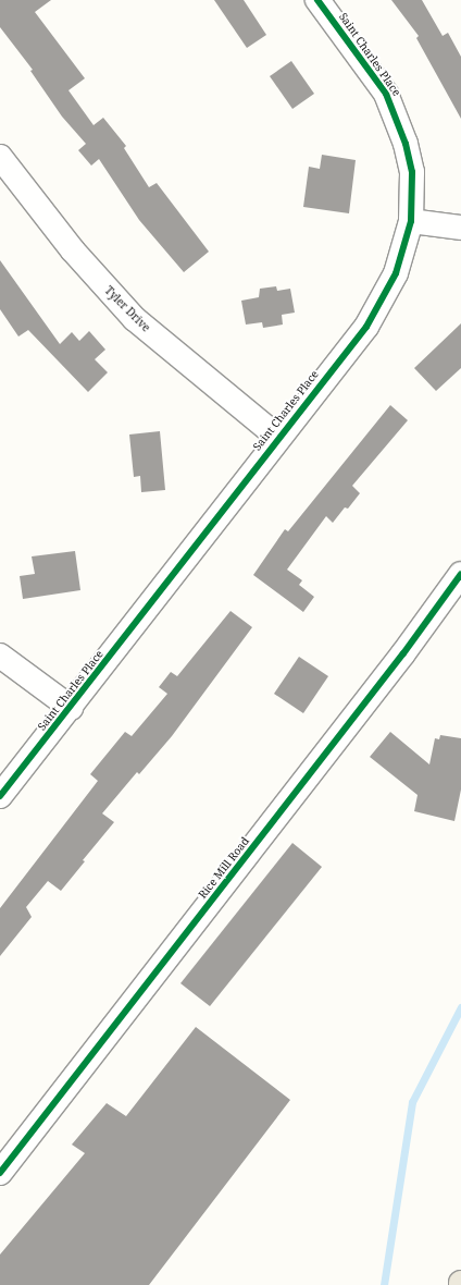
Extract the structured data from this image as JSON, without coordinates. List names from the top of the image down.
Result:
{
  "streets": {
    "street": ["Saint Charles Place", "Tyler Drive", "Rice Mill Road"]
  },
  "crossings": [
    ["Saint Charles Place", "Tyler Drive"]
  ]
}
